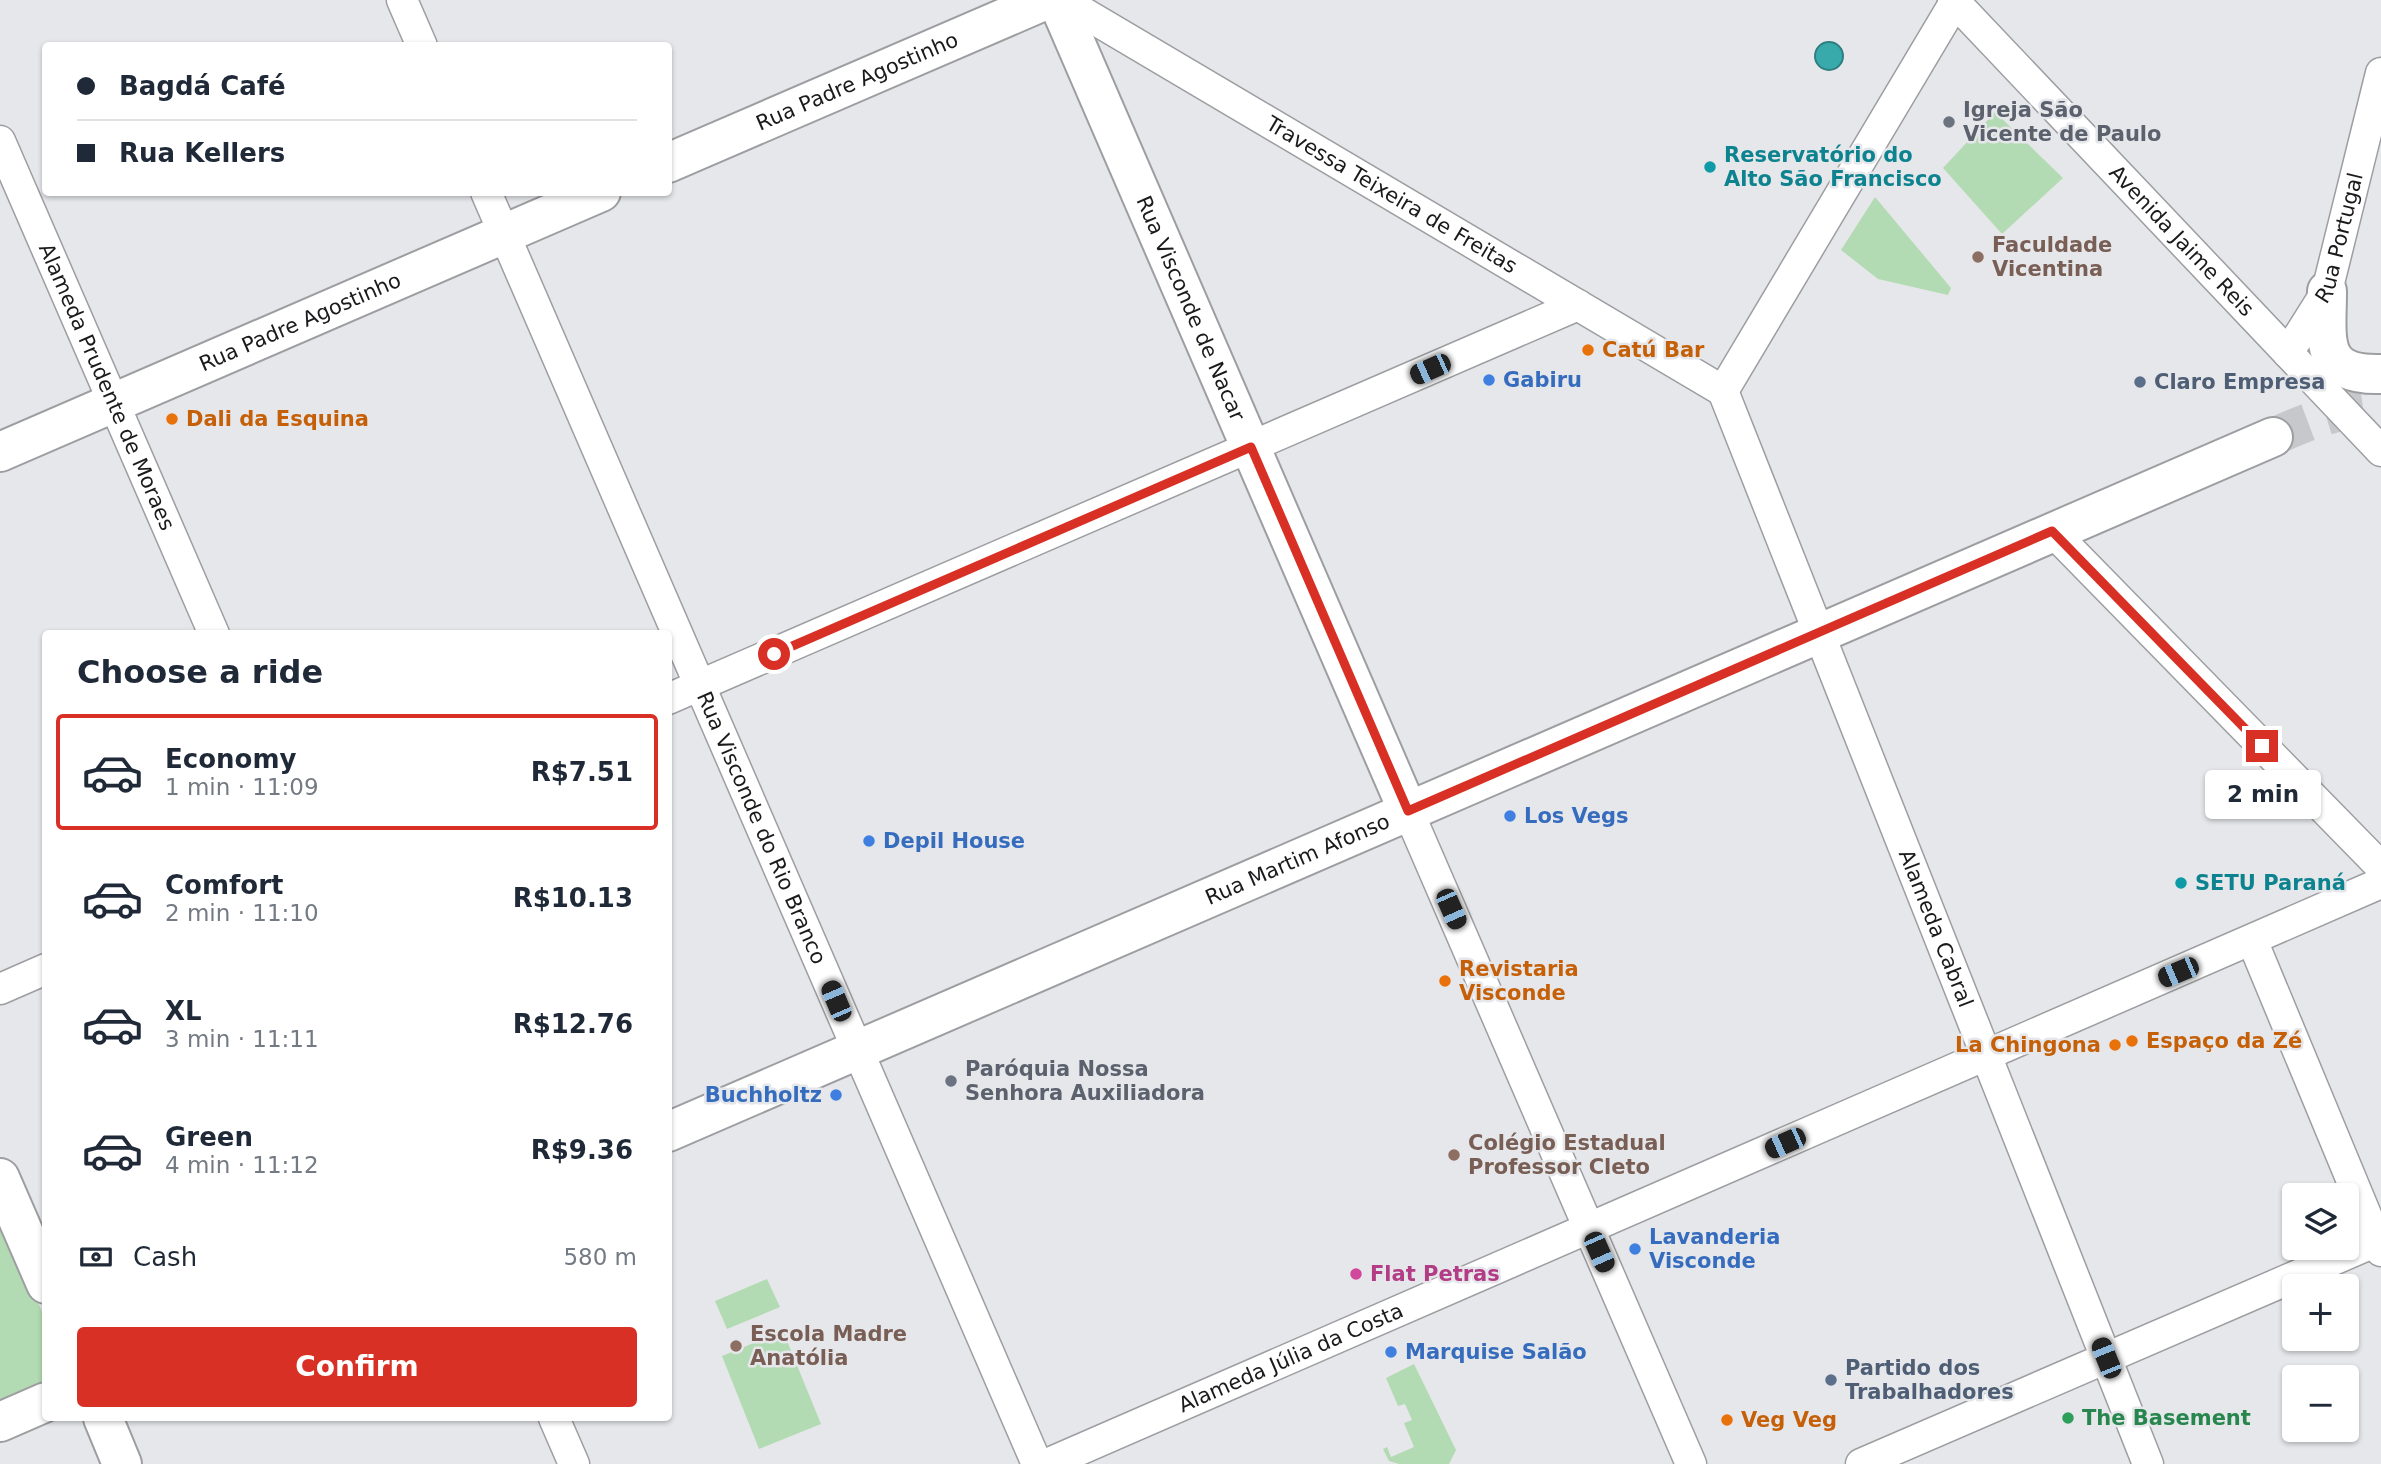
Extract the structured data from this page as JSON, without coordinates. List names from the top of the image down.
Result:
{
  "streets": {
    "main road": ["Rua Padre Agostinho", "Rua Visconde de Nacar", "Rua Martim Afonso"],
    "street": [
      "Travessa Teixeira de Freitas",
      "Rua Portugal",
      "Avenida Jaime Reis",
      "Alameda Prudente de Moraes",
      "Rua Visconde do Rio Branco",
      "Alameda Cabral",
      "Alameda Júlia da Costa"
    ]
  },
  "crossings": [
    ["Rua Padre Agostinho", "Alameda Prudente de Moraes"],
    ["Rua Padre Agostinho", "Rua Visconde do Rio Branco"],
    ["Travessa Teixeira de Freitas", "Rua Visconde de Nacar"],
    ["Travessa Teixeira de Freitas", "Alameda Cabral"],
    ["Rua Portugal", "Avenida Jaime Reis"],
    ["Rua Visconde de Nacar", "Rua Martim Afonso"],
    ["Rua Visconde de Nacar", "Alameda Júlia da Costa"],
    ["Rua Visconde do Rio Branco", "Rua Martim Afonso"],
    ["Rua Martim Afonso", "Alameda Cabral"],
    ["Alameda Cabral", "Alameda Júlia da Costa"]
  ],
  "places": [
    "Igreja São Vicente de Paulo",
    "Reservatório do Alto São Francisco",
    "Faculdade Vicentina",
    "Catú Bar",
    "Gabiru",
    "Claro Empresa",
    "Dali da Esquina",
    "Los Vegs",
    "Depil House",
    "SETU Paraná",
    "Revistaria Visconde",
    "Espaço da Zé",
    "La Chingona",
    "Paróquia Nossa Senhora Auxiliadora",
    "Buchholtz",
    "Colégio Estadual Professor Cleto",
    "Lavanderia Visconde",
    "Flat Petras",
    "Escola Madre Anatólia",
    "Marquise Salão",
    "Partido dos Trabalhadores",
    "The Basement",
    "Veg Veg"
  ],
  "page": {
    "banner": ["Bagdá Café", "Rua Kellers"],
    "heading": "Choose a ride",
    "list": [
      {
        "name": "Economy",
        "note": "1 min · 11:09",
        "value": "R$7.51"
      },
      {
        "name": "Comfort",
        "note": "2 min · 11:10",
        "value": "R$10.13"
      },
      {
        "name": "XL",
        "note": "3 min · 11:11",
        "value": "R$12.76"
      },
      {
        "name": "Green",
        "note": "4 min · 11:12",
        "value": "R$9.36"
      }
    ],
    "bubble": "2 min",
    "map_buttons": ["+", "−"],
    "pay": ["Cash", "580 m"],
    "buttons": "Confirm"
  }
}
